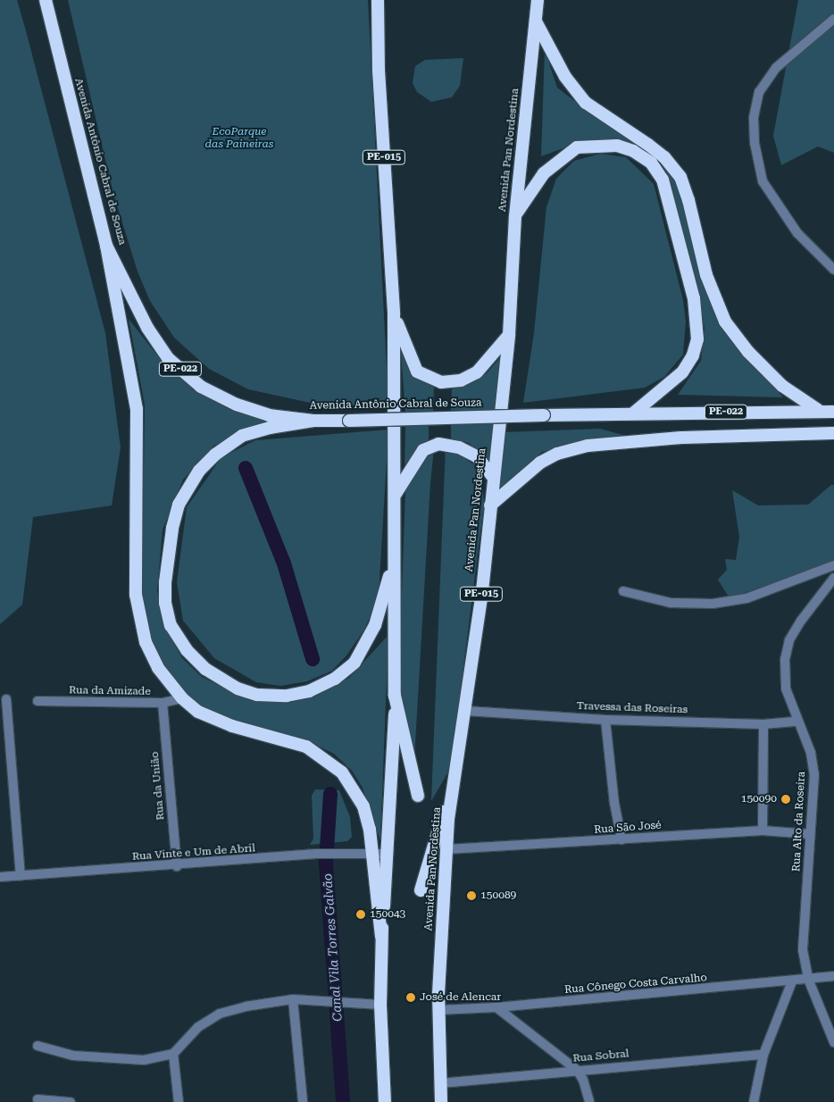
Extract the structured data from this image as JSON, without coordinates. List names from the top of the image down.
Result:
{
  "streets": {
    "highway": [
      "Avenida Pan Nordestina",
      "PE-015",
      "Avenida Antônio Cabral de Souza",
      "PE-022"
    ],
    "street": [
      "Rua da Amizade",
      "Travessa das Roseiras",
      "Rua da União",
      "Rua Alto da Roseira",
      "Rua São José",
      "Rua Vinte e Um de Abril",
      "Rua Cônego Costa Carvalho",
      "Rua Sobral"
    ]
  },
  "crossings": [
    ["Avenida Pan Nordestina", "Travessa das Roseiras"],
    ["Avenida Pan Nordestina", "Rua São José"],
    ["Avenida Pan Nordestina", "Rua Cônego Costa Carvalho"],
    ["Avenida Pan Nordestina", "Rua Sobral"],
    ["PE-015", "Rua Vinte e Um de Abril"],
    ["Rua da Amizade", "Rua da União"],
    ["Travessa das Roseiras", "Rua Alto da Roseira"],
    ["Rua da União", "Rua Vinte e Um de Abril"],
    ["Rua Alto da Roseira", "Rua São José"],
    ["Rua Alto da Roseira", "Rua Cônego Costa Carvalho"]
  ],
  "water": ["Canal Vila Torres Galvão"],
  "parks": ["EcoParque das Paineiras"],
  "places": [
    "150090",
    "150089",
    "150043",
    "José de Alencar"
  ]
}
